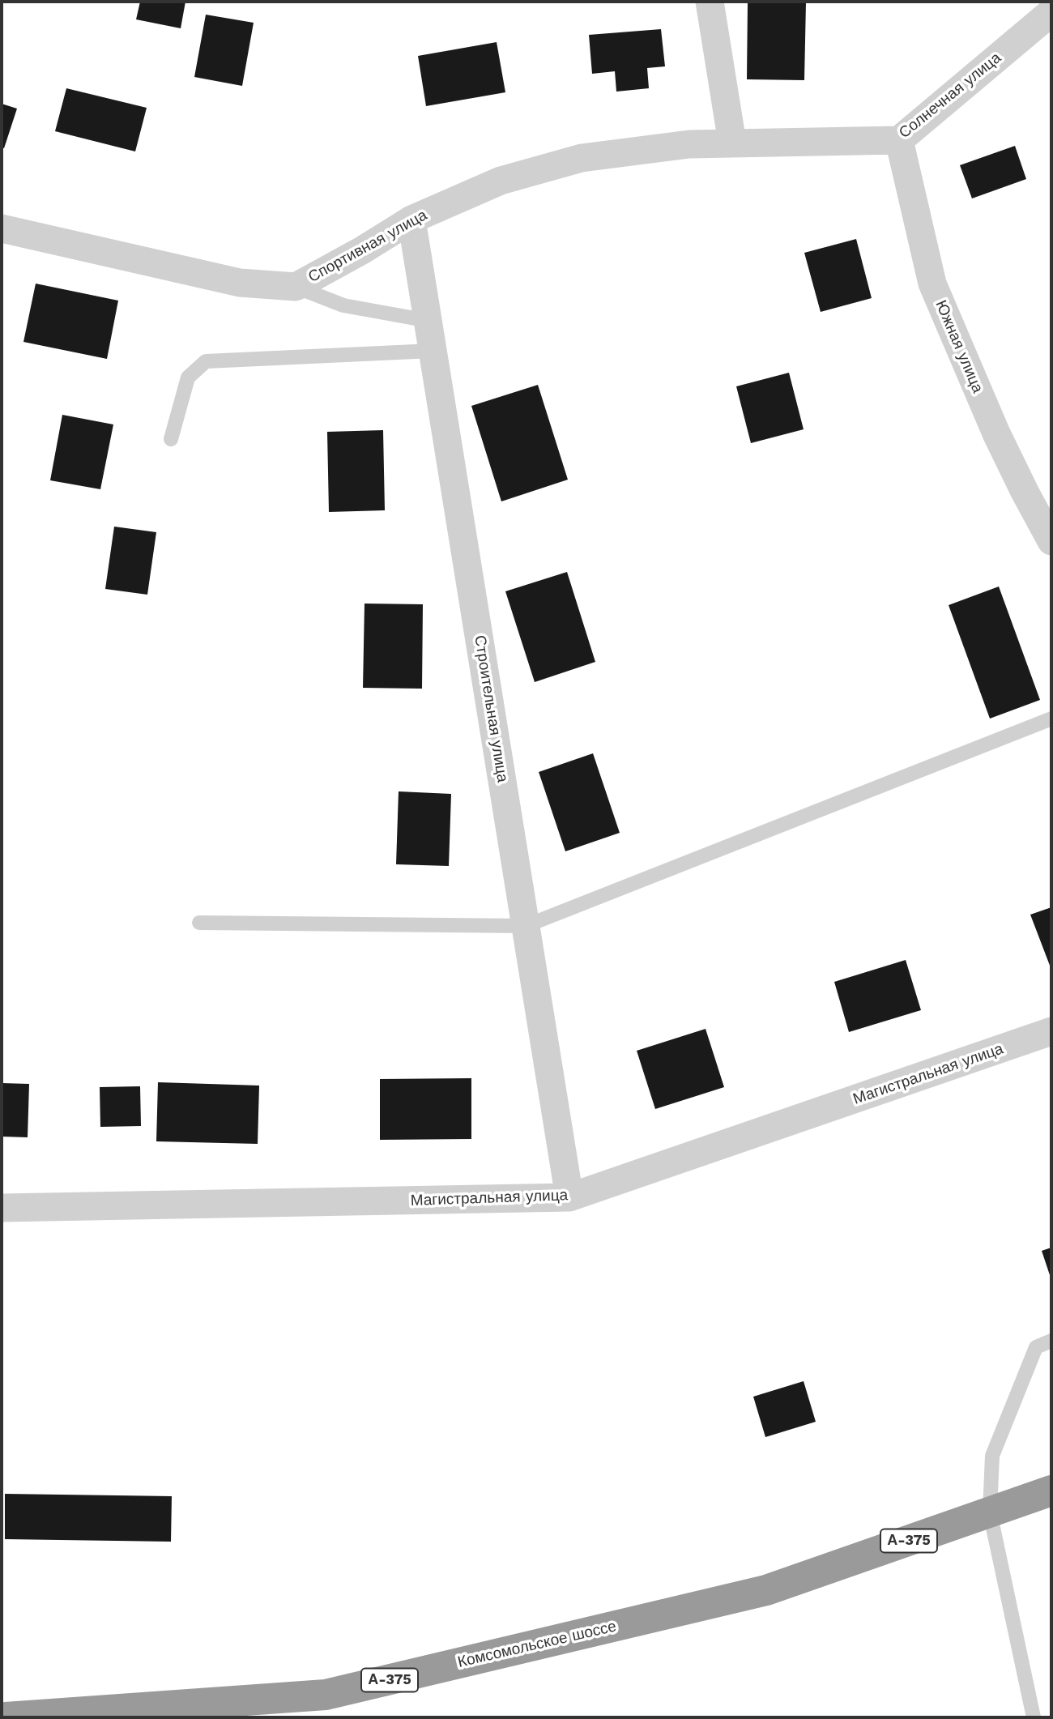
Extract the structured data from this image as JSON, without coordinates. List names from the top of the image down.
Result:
{
  "streets": {
    "highway": ["А-375", "Комсомольское шоссе"],
    "street": [
      "Солнечная улица",
      "Спортивная улица",
      "Южная улица",
      "Строительная улица",
      "Магистральная улица"
    ]
  },
  "crossings": [
    ["Солнечная улица", "Спортивная улица"],
    ["Солнечная улица", "Южная улица"],
    ["Спортивная улица", "Строительная улица"],
    ["Строительная улица", "Магистральная улица"]
  ]
}
